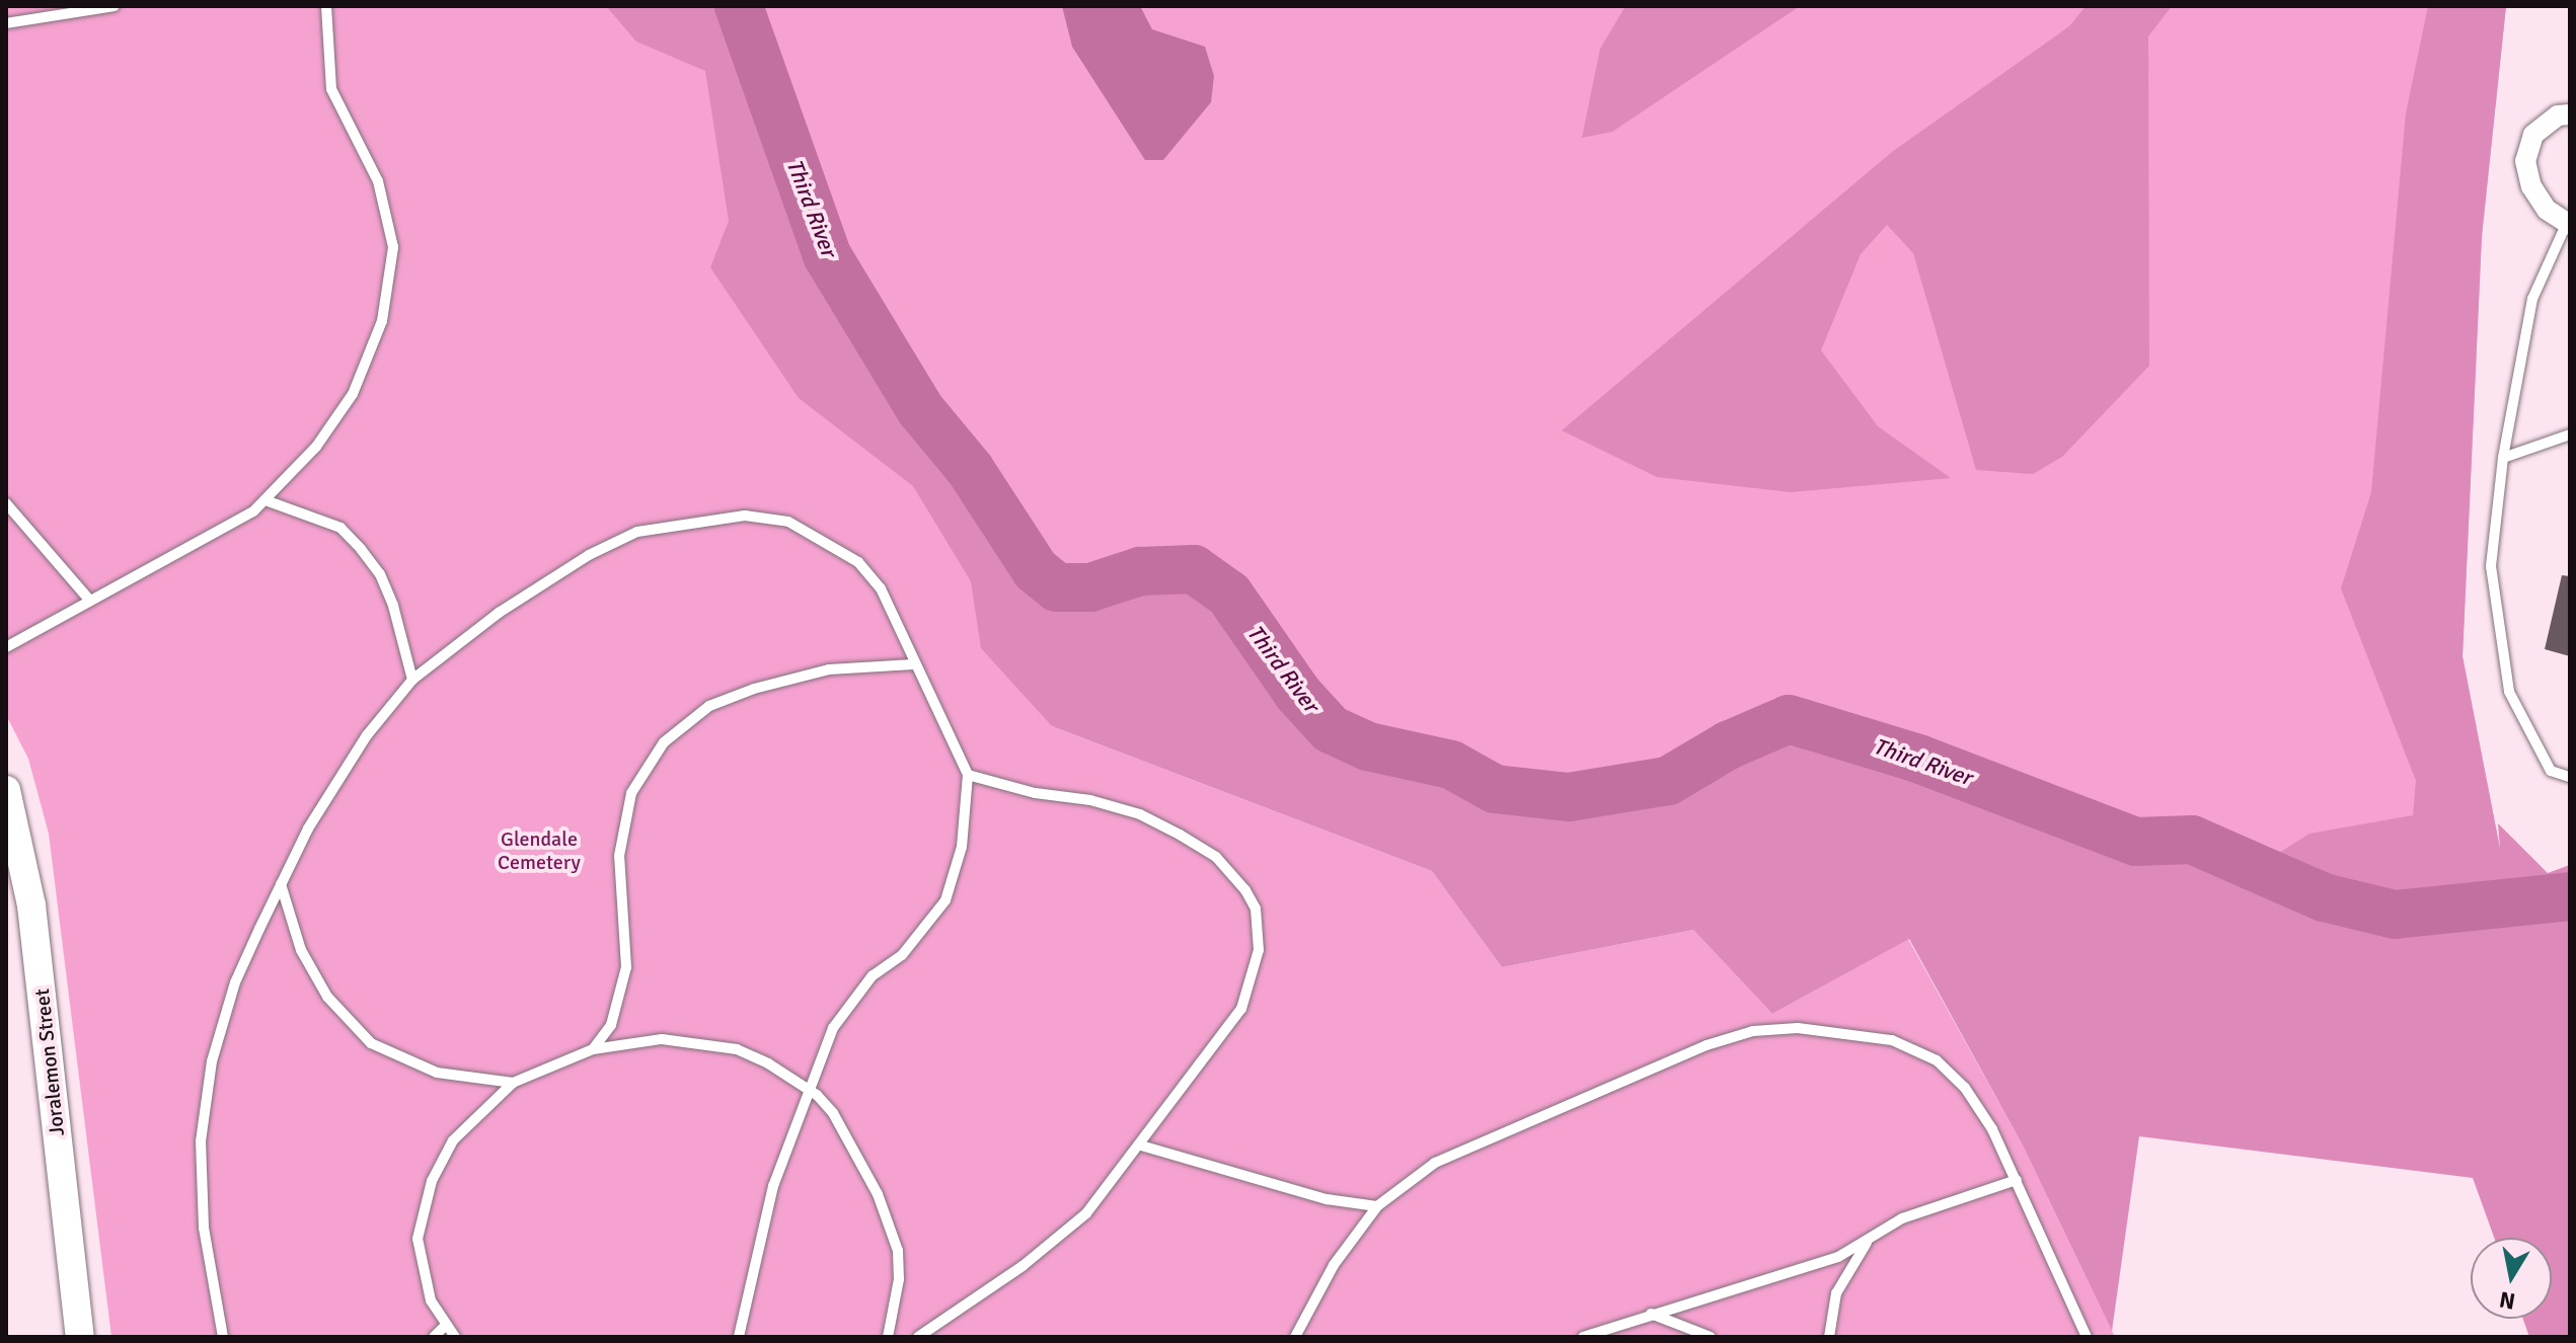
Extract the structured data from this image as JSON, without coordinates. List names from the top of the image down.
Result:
{
  "streets": {
    "street": ["Joralemon Street"]
  },
  "water": ["Third River"],
  "parks": ["Glendale Cemetery"],
  "north": "bottom"
}
